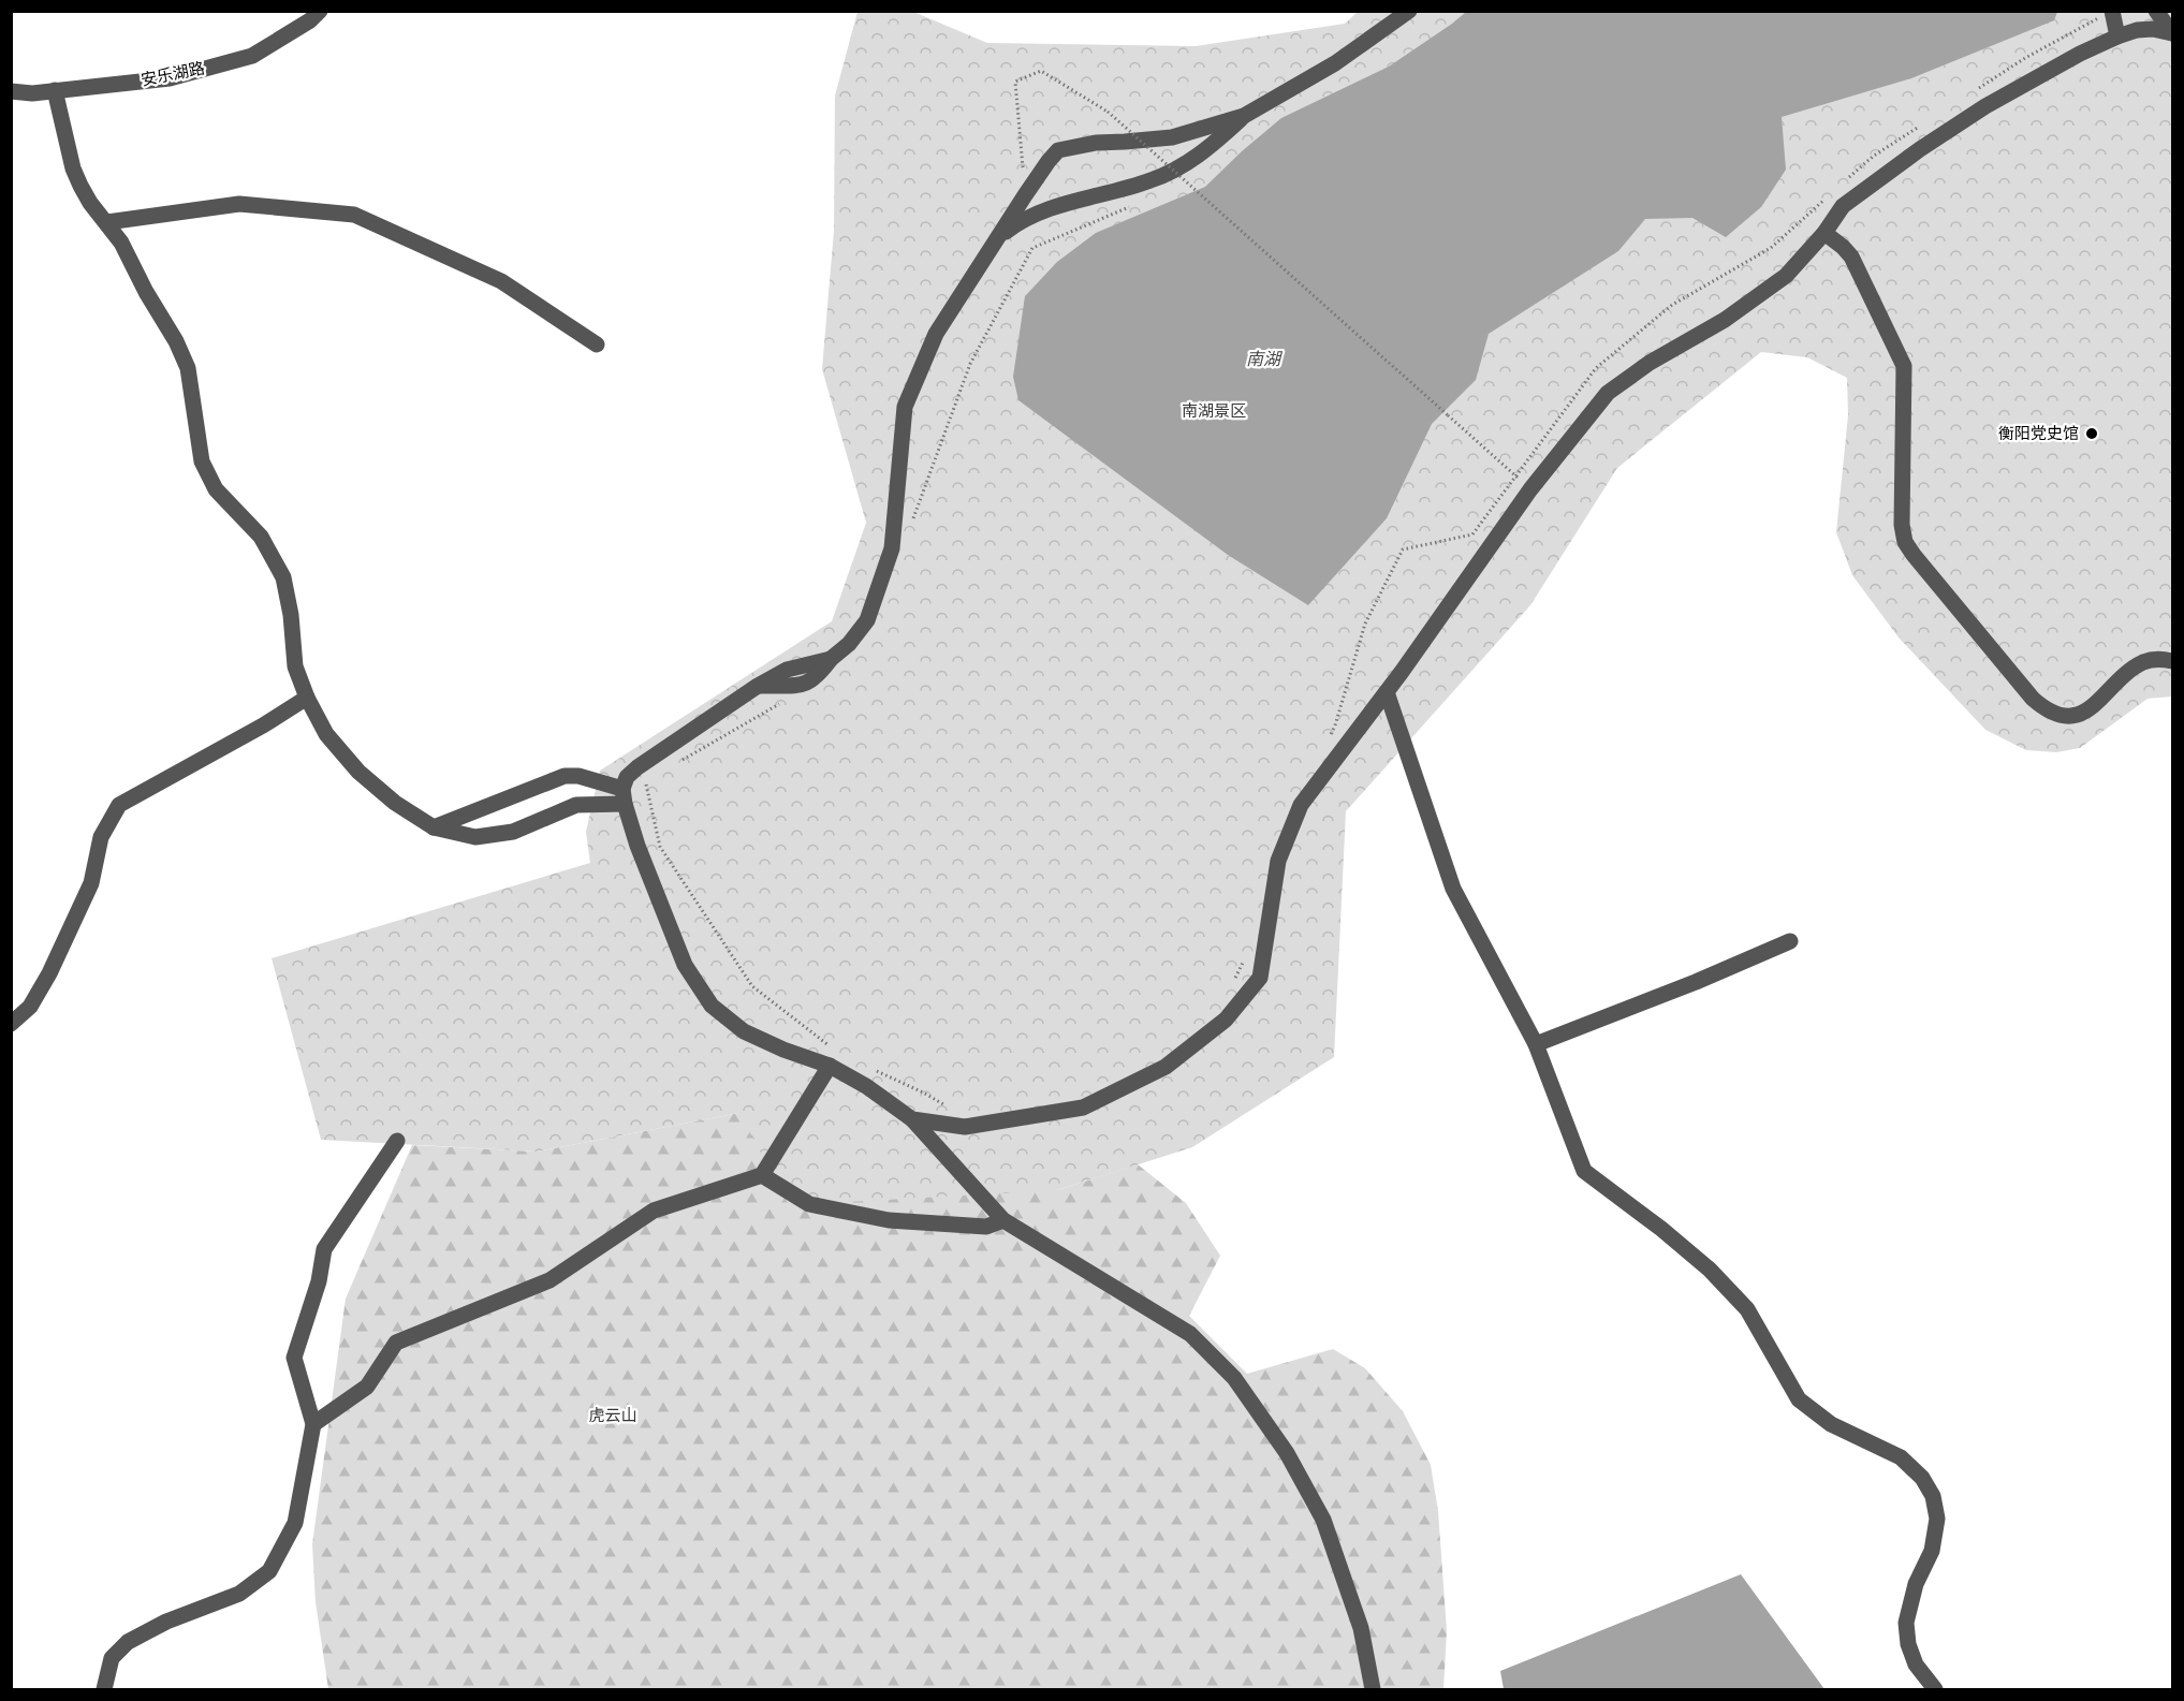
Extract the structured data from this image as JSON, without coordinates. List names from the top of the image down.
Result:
{
  "streets": {
    "street": ["安乐湖路"]
  },
  "water": ["南湖"],
  "parks": ["南湖景区", "虎云山"],
  "places": ["衡阳党史馆"]
}
